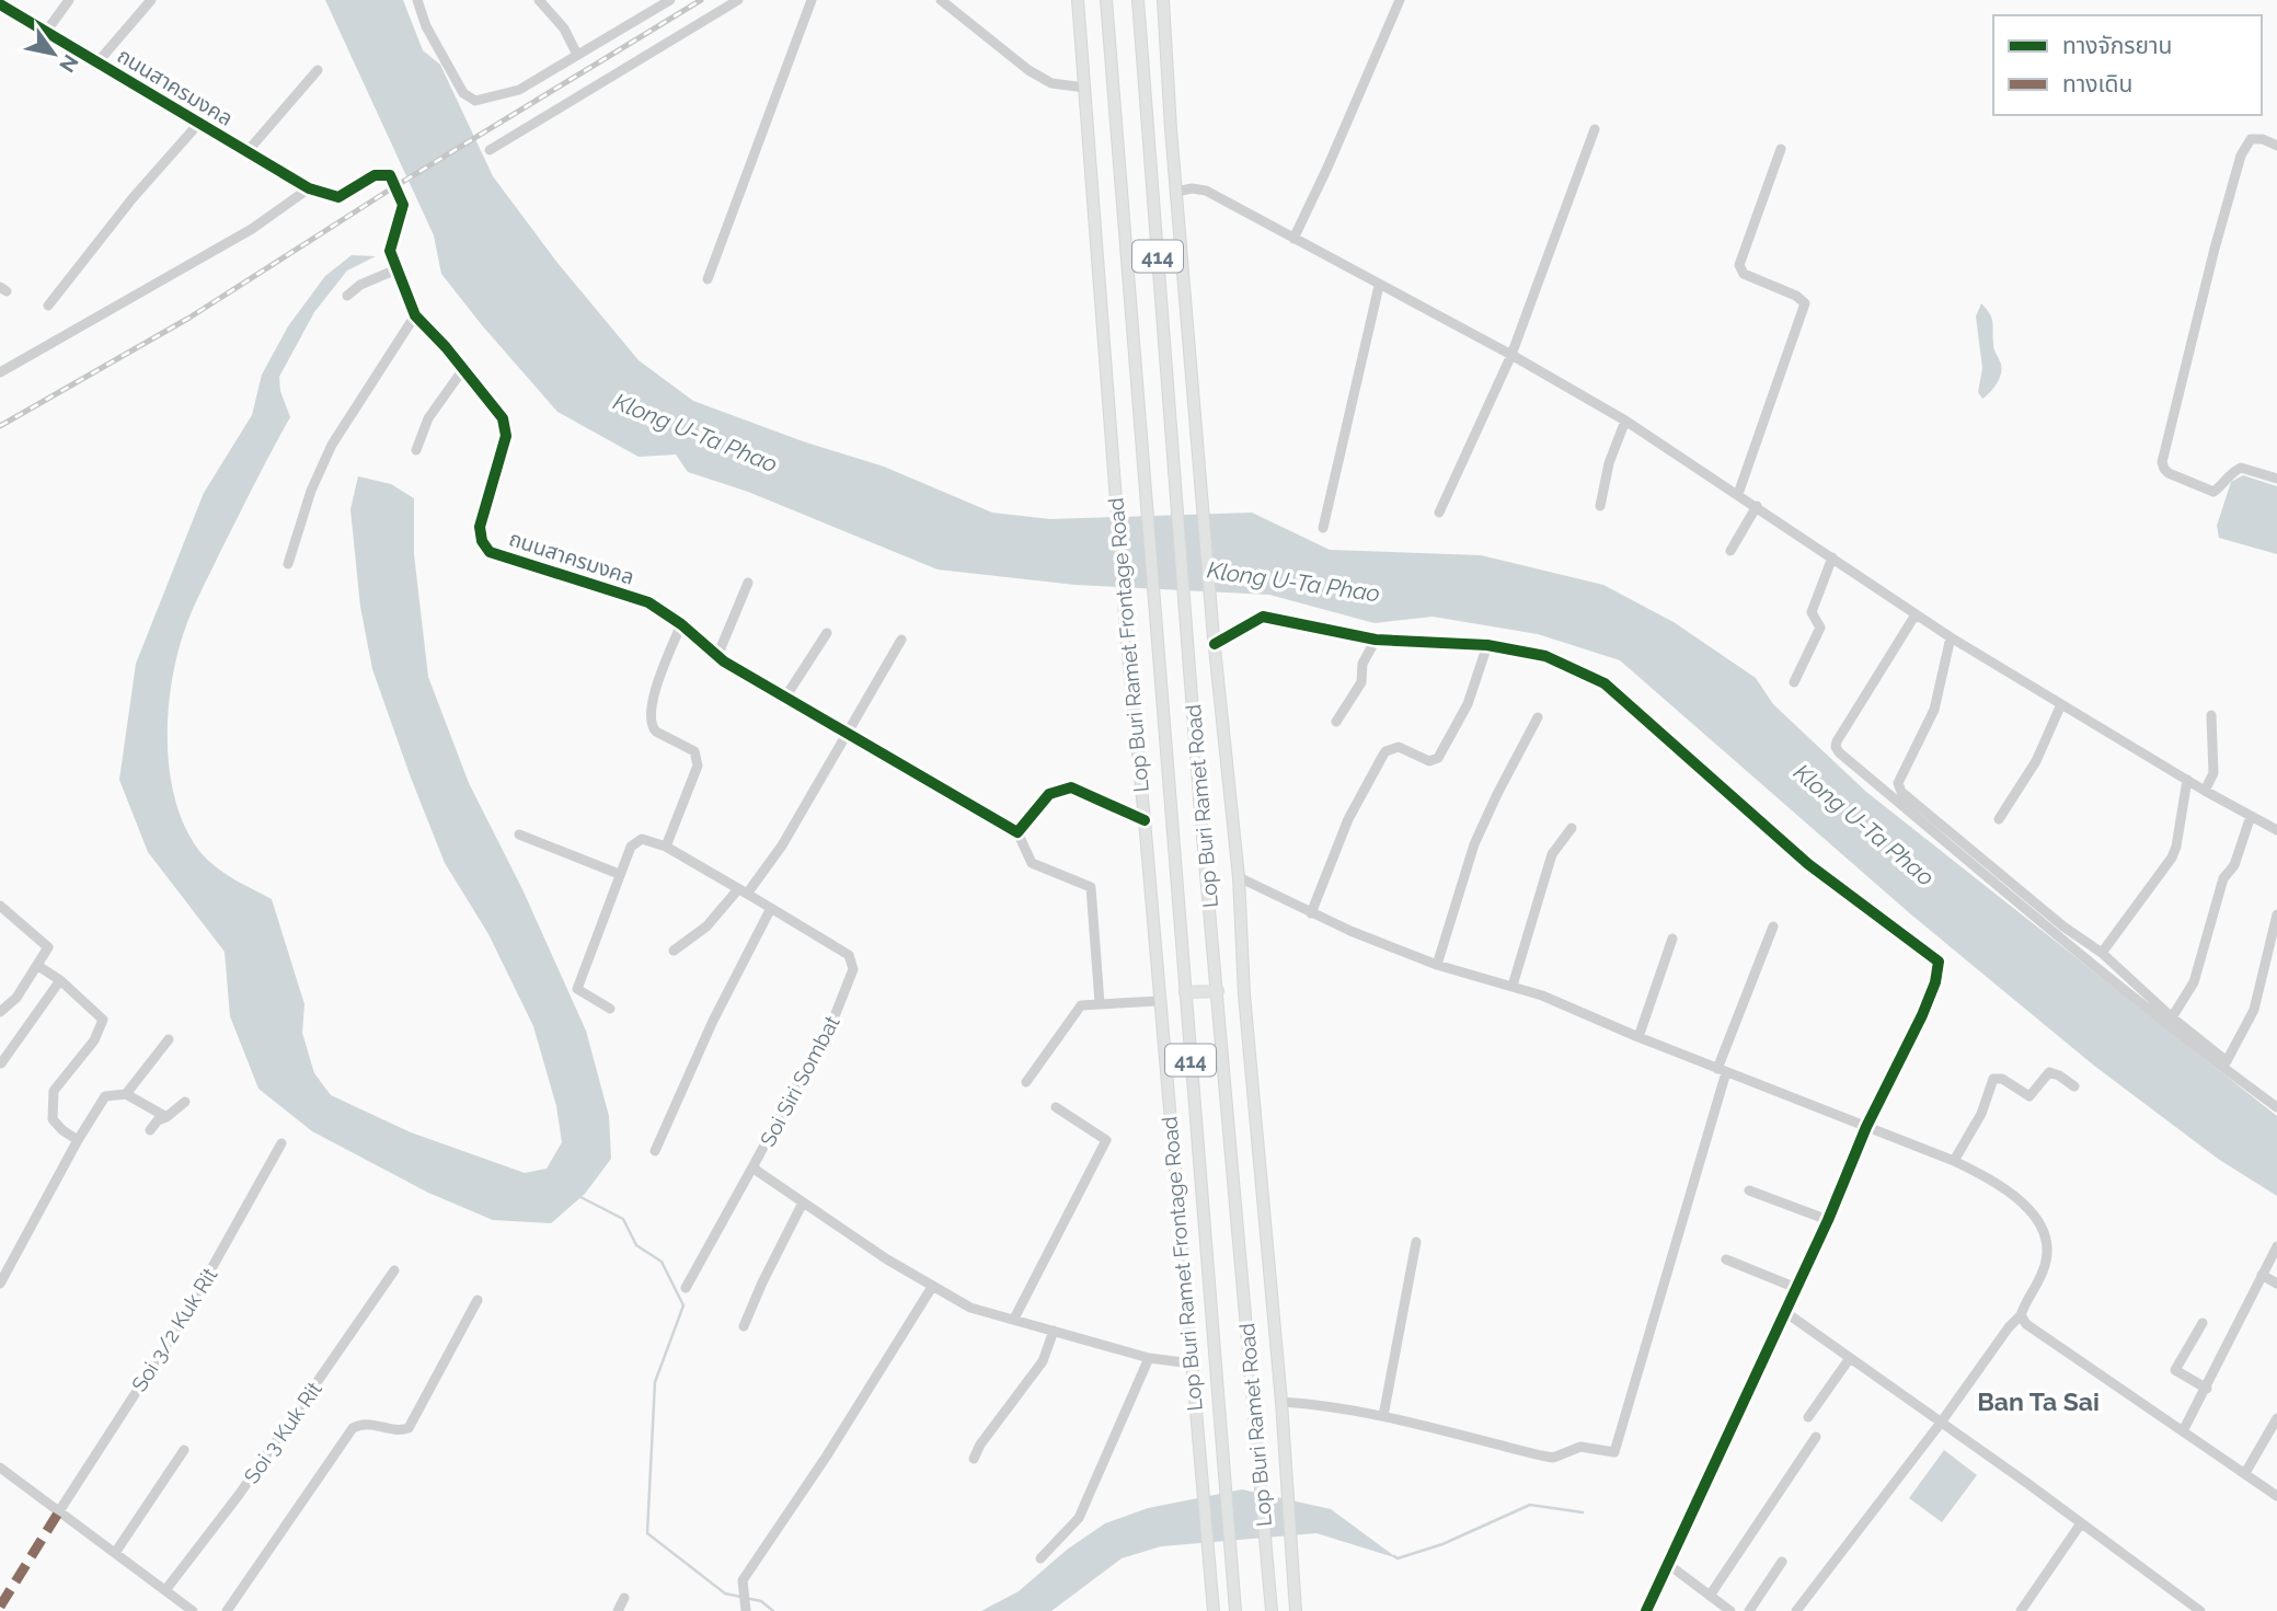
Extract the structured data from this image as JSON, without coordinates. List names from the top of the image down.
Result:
{
  "streets": {
    "main road": ["414", "Lop Buri Ramet Frontage Road", "Lop Buri Ramet Road"],
    "street": [
      "ถนนสาครมงคล",
      "Soi Siri Sombat",
      "Soi 3/2 Kuk Rit",
      "Soi 3 Kuk Rit"
    ]
  },
  "crossings": [
    ["Lop Buri Ramet Frontage Road", "Soi Siri Sombat"]
  ],
  "districts": ["Ban Ta Sai"],
  "water": ["Klong U-Ta Phao"],
  "legend": ["ทางจักรยาน", "ทางเดิน"],
  "north": "bottom right"
}
